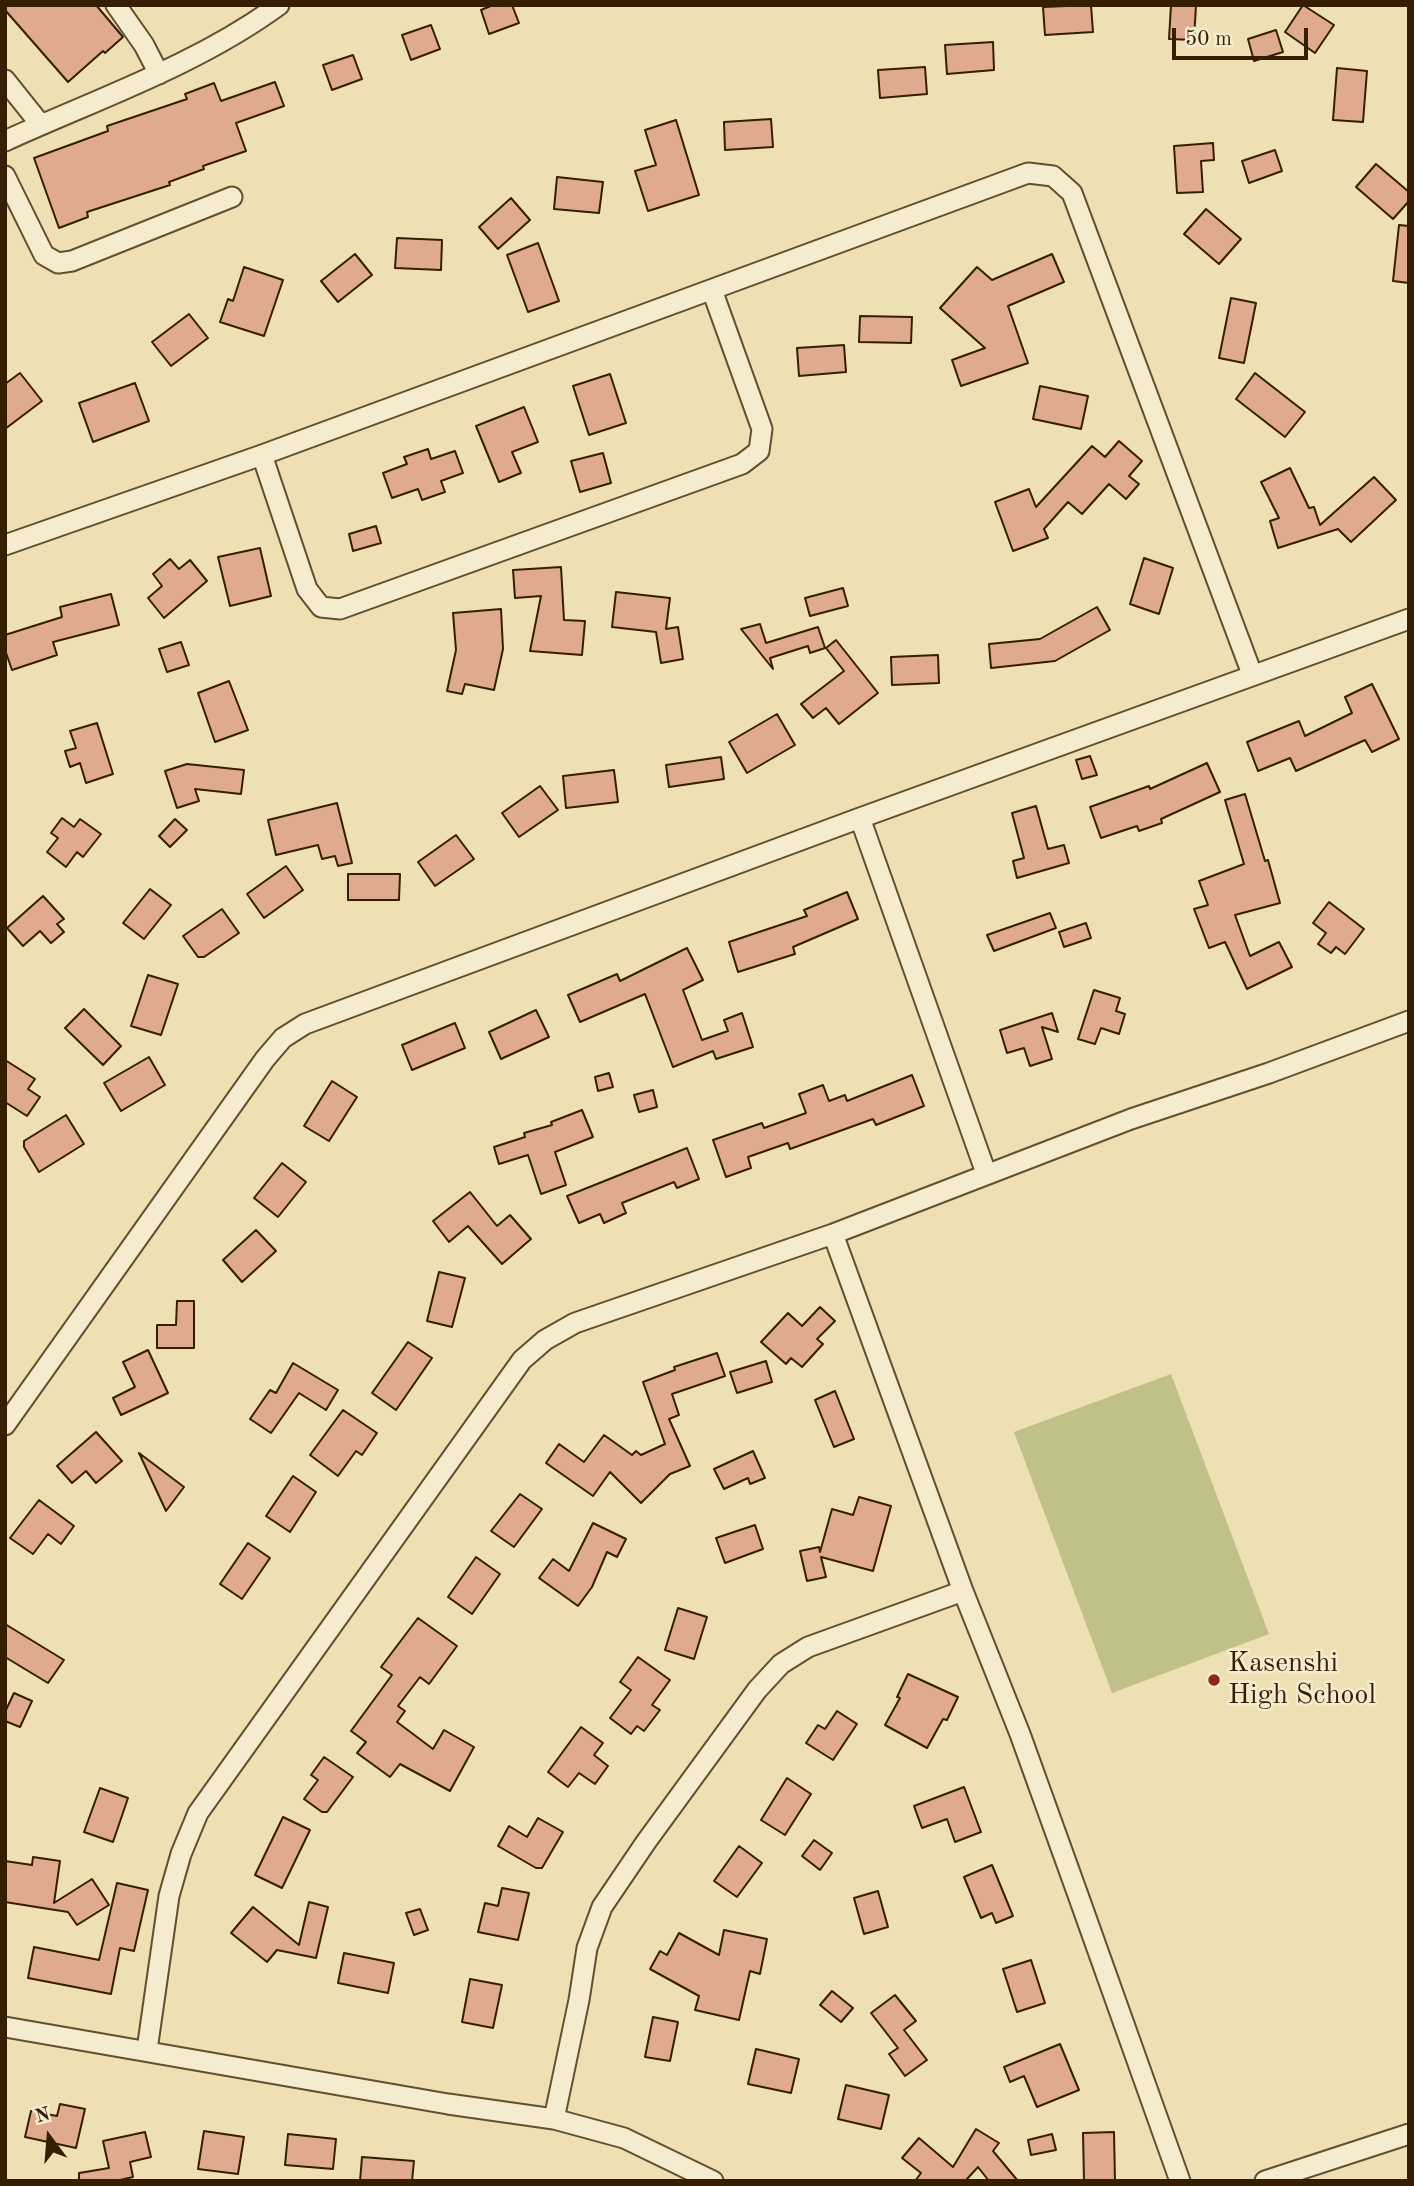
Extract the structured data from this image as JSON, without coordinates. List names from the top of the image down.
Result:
{
  "places": ["Kasenshi High School"],
  "scale_bar": "50 m",
  "north": "top"
}
